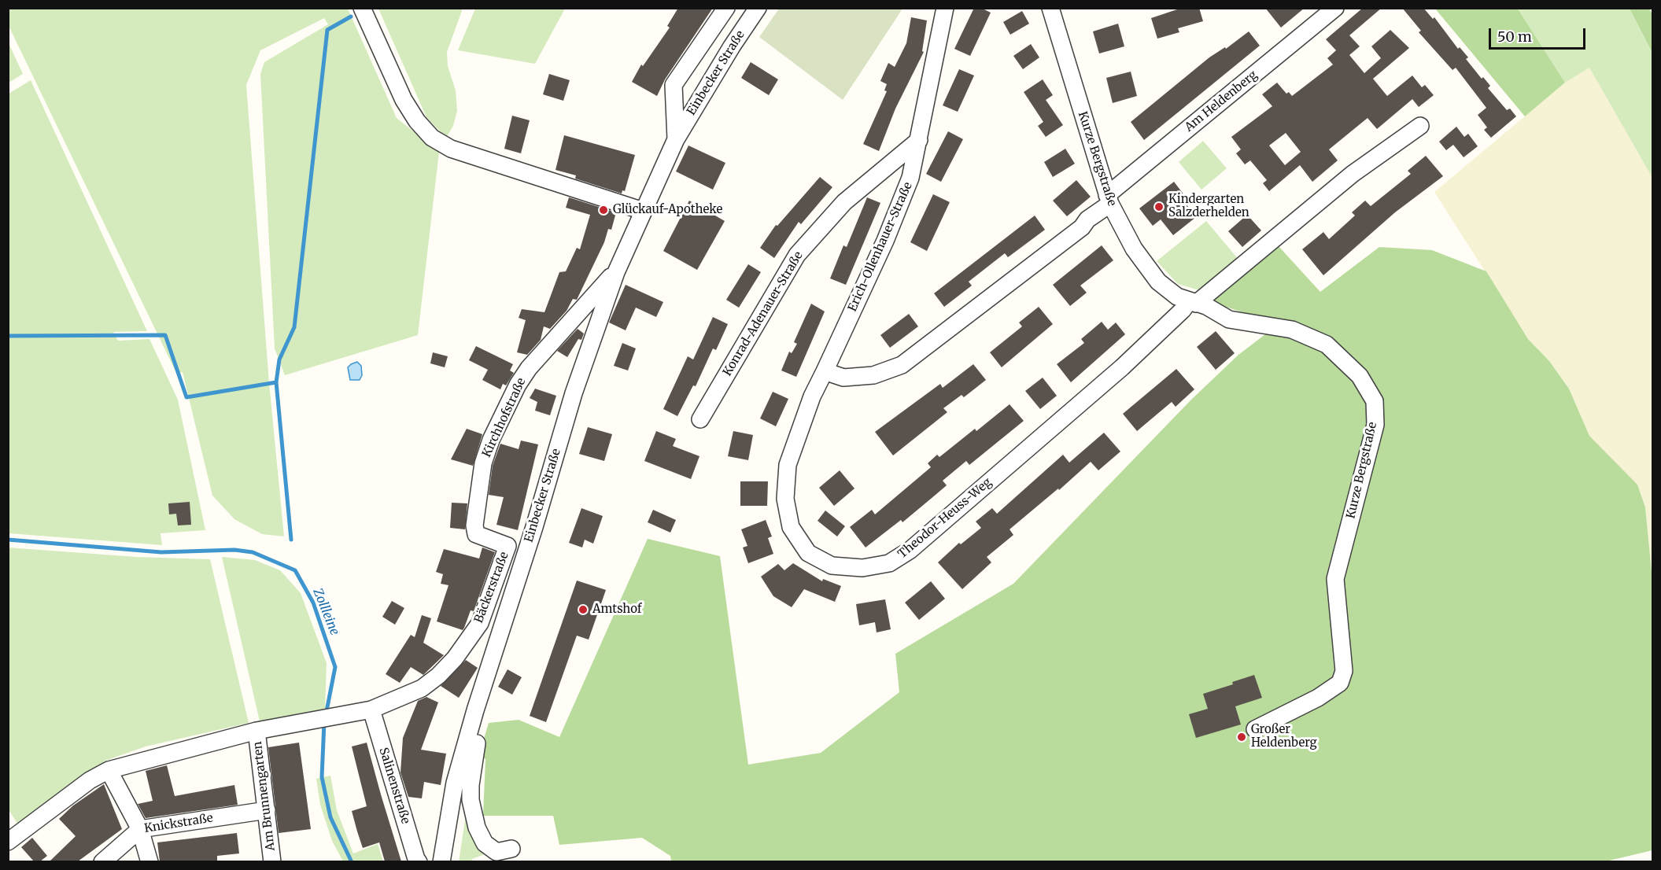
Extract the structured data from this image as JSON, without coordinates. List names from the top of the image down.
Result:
{
  "streets": {
    "street": [
      "Einbecker Straße",
      "Am Heldenberg",
      "Kurze Bergstraße",
      "Erich-Ollenhauer-Straße",
      "Konrad-Adenauer-Straße",
      "Kirchhofstraße",
      "Theodor-Heuss-Weg",
      "Bäckerstraße",
      "Salinenstraße",
      "Am Brunnengarten",
      "Knickstraße"
    ]
  },
  "crossings": [
    ["Einbecker Straße", "Kirchhofstraße"],
    ["Einbecker Straße", "Bäckerstraße"],
    ["Am Heldenberg", "Kurze Bergstraße"],
    ["Kurze Bergstraße", "Theodor-Heuss-Weg"],
    ["Erich-Ollenhauer-Straße", "Konrad-Adenauer-Straße"],
    ["Erich-Ollenhauer-Straße", "Theodor-Heuss-Weg"],
    ["Kirchhofstraße", "Bäckerstraße"],
    ["Bäckerstraße", "Salinenstraße"],
    ["Bäckerstraße", "Am Brunnengarten"],
    ["Am Brunnengarten", "Knickstraße"]
  ],
  "water": ["Zollleine"],
  "places": [
    "Kindergarten Salzderhelden",
    "Glückauf-Apotheke",
    "Amtshof",
    "Großer Heldenberg"
  ],
  "scale_bar": "50 m"
}
